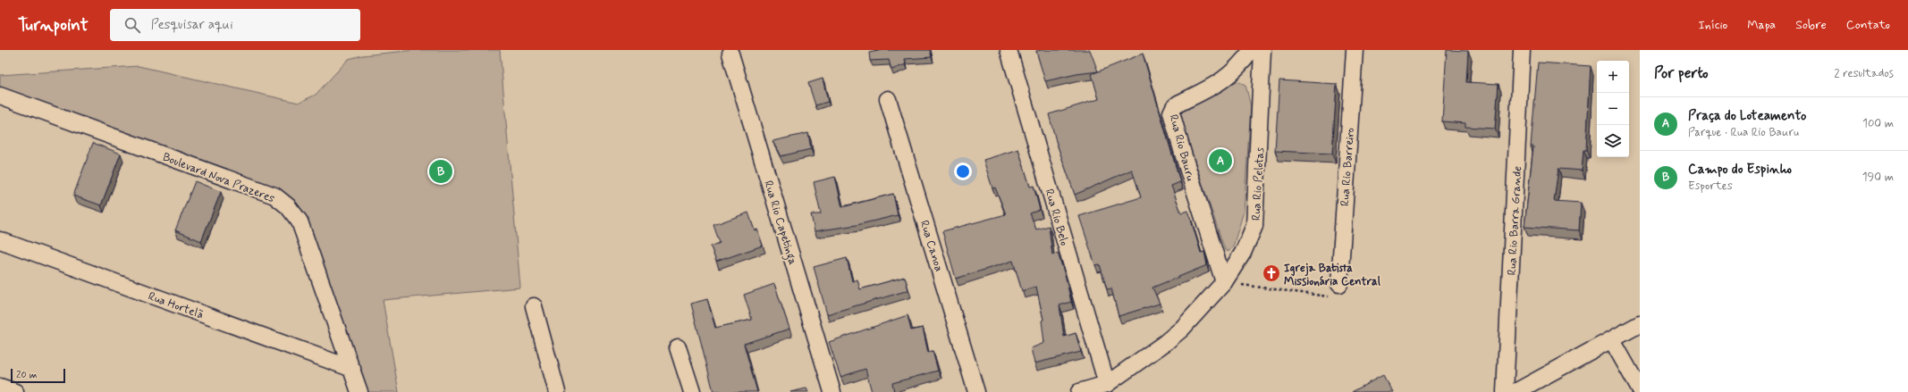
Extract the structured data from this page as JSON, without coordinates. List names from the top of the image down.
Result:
{
  "streets": {
    "street": [
      "Rua Rio Bauru",
      "Rua Rio Barreiro",
      "Boulevard Nova Prazeres",
      "Rua Rio Pelotas",
      "Rua Rio Belo",
      "Rua Rio Barra Grande",
      "Rua Rio Capetinga",
      "Rua Canoa",
      "Rua Hortelã"
    ]
  },
  "crossings": [
    ["Rua Rio Bauru", "Rua Rio Pelotas"],
    ["Boulevard Nova Prazeres", "Rua Hortelã"],
    ["Rua Rio Pelotas", "Rua Rio Belo"]
  ],
  "places": {
    "church": ["Igreja Batista Missionária Central"]
  },
  "scale_bar": "20 m",
  "page": {
    "header": "Turnpoint",
    "search": "Pesquisar aqui",
    "nav": [
      "Início",
      "Mapa",
      "Sobre",
      "Contato"
    ],
    "heading": ["Por perto", "2 resultados"],
    "map_buttons": ["+", "−"],
    "list": [
      {
        "mark": "A",
        "name": "Praça do Loteamento",
        "note": "Parque · Rua Rio Bauru",
        "value": "100 m"
      },
      {
        "mark": "B",
        "name": "Campo do Espinho",
        "note": "Esportes",
        "value": "190 m"
      }
    ],
    "pins": ["A", "B"],
    "scale": "20 m"
  }
}
